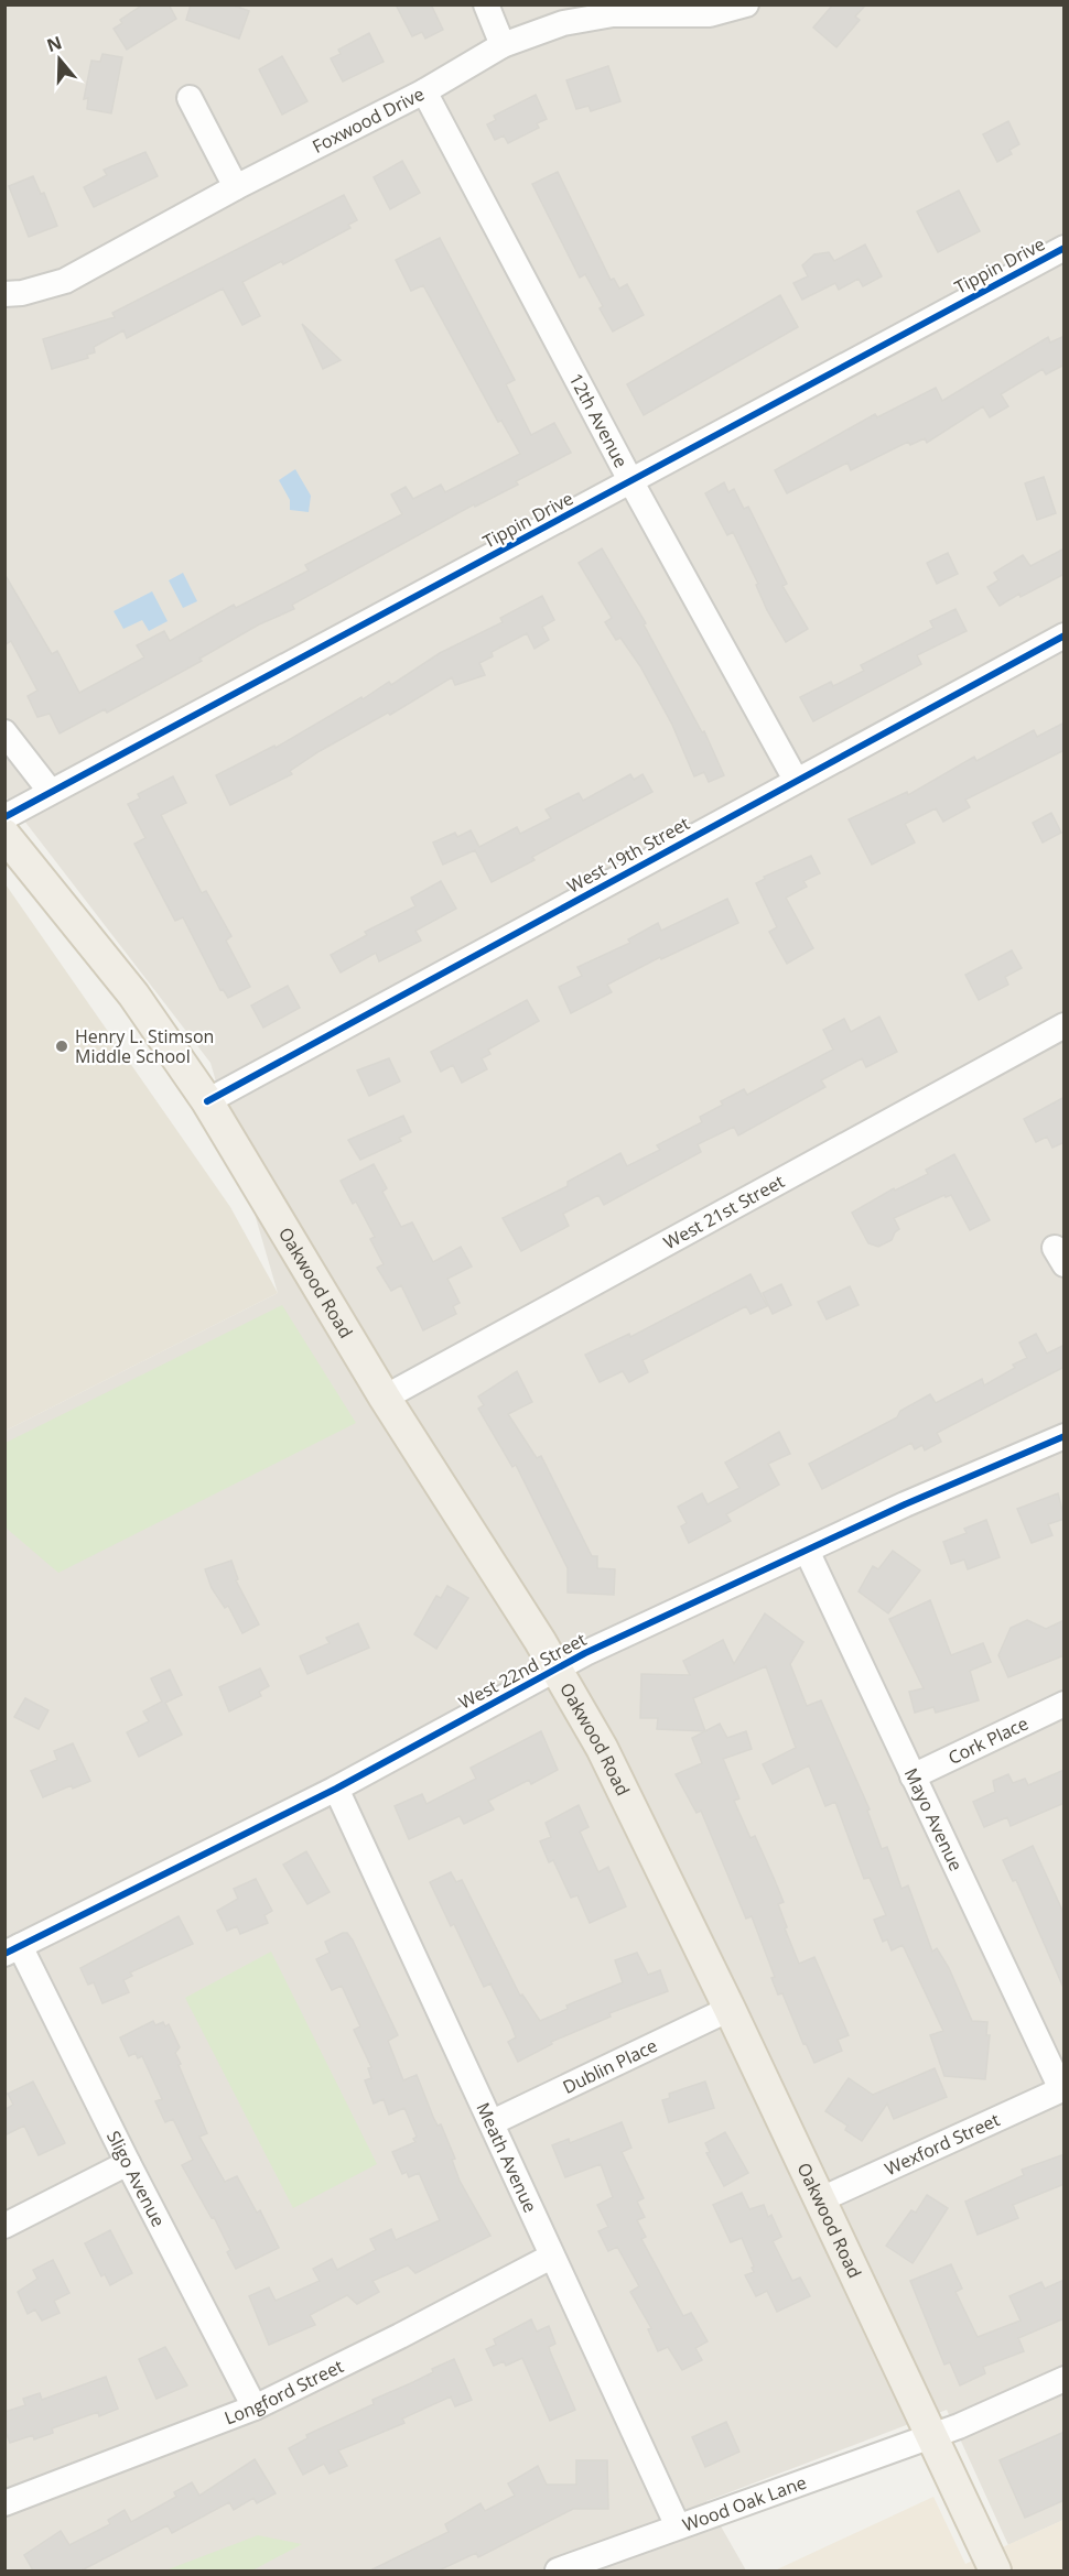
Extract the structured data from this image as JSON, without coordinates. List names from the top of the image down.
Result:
{
  "streets": {
    "main road": ["Oakwood Road"],
    "street": [
      "Foxwood Drive",
      "Tippin Drive",
      "12th Avenue",
      "West 19th Street",
      "West 21st Street",
      "West 22nd Street",
      "Cork Place",
      "Mayo Avenue",
      "Dublin Place",
      "Wexford Street",
      "Meath Avenue",
      "Sligo Avenue",
      "Longford Street",
      "Wood Oak Lane"
    ]
  },
  "crossings": [
    ["Foxwood Drive", "12th Avenue"],
    ["Tippin Drive", "12th Avenue"],
    ["12th Avenue", "West 19th Street"],
    ["West 19th Street", "Oakwood Road"],
    ["West 21st Street", "Oakwood Road"],
    ["Oakwood Road", "West 22nd Street"],
    ["Oakwood Road", "Dublin Place"],
    ["Oakwood Road", "Wexford Street"],
    ["Oakwood Road", "Wood Oak Lane"],
    ["West 22nd Street", "Mayo Avenue"],
    ["West 22nd Street", "Meath Avenue"],
    ["West 22nd Street", "Sligo Avenue"],
    ["Cork Place", "Mayo Avenue"],
    ["Mayo Avenue", "Wexford Street"],
    ["Dublin Place", "Meath Avenue"],
    ["Meath Avenue", "Longford Street"],
    ["Meath Avenue", "Wood Oak Lane"],
    ["Sligo Avenue", "Longford Street"]
  ],
  "places": ["Henry L. Stimson Middle School"],
  "north": "top"
}
